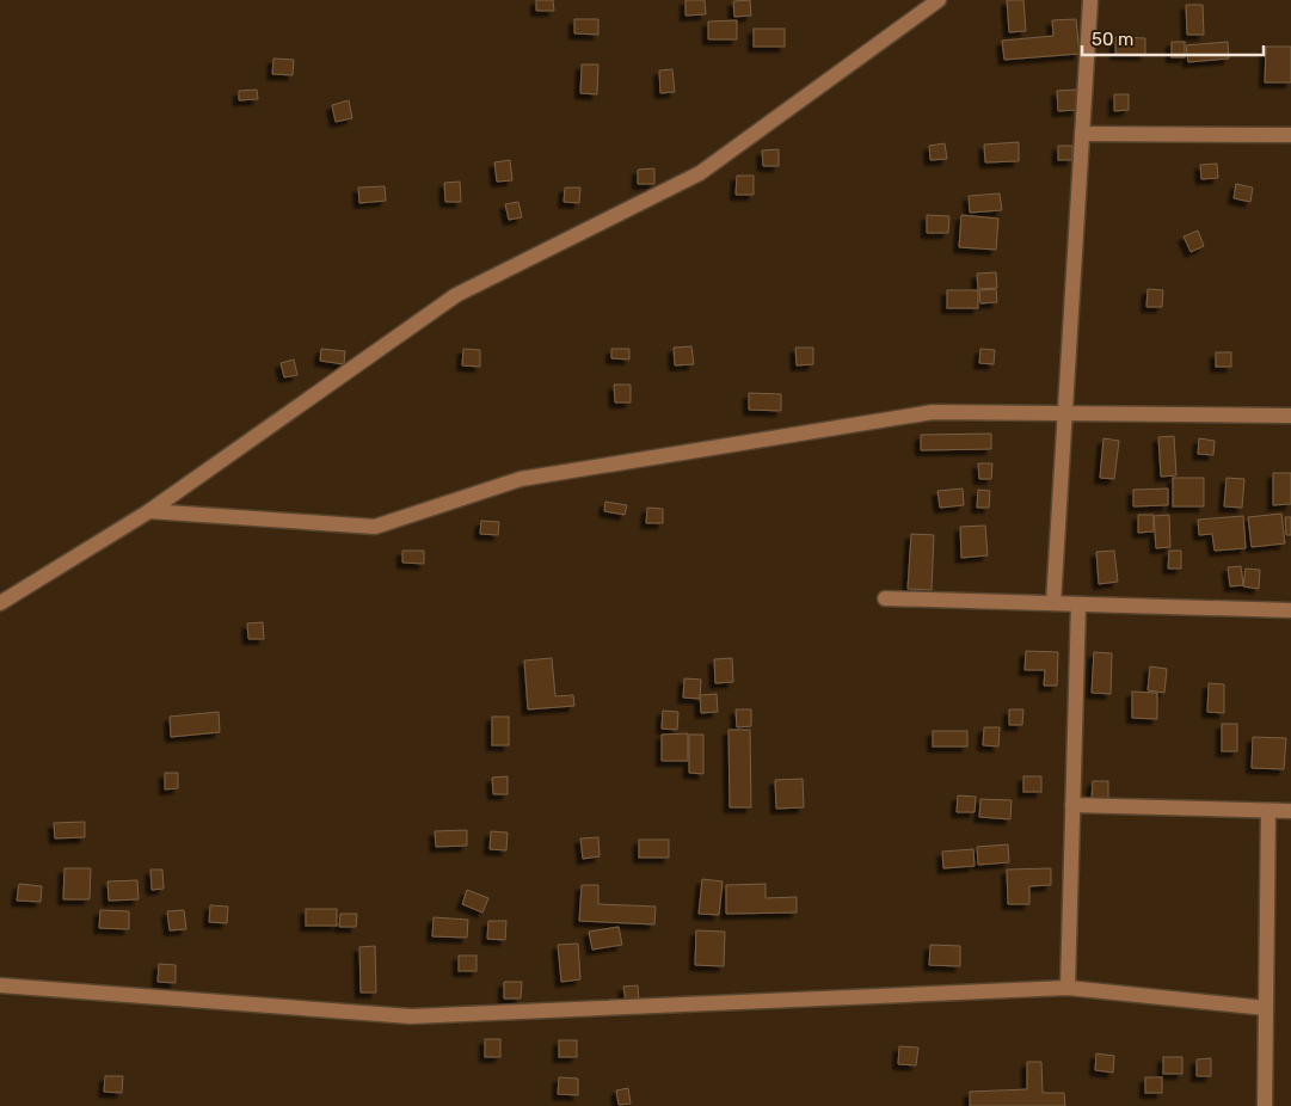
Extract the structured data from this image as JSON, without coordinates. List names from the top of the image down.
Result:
{
  "scale_bar": "50 m"
}
